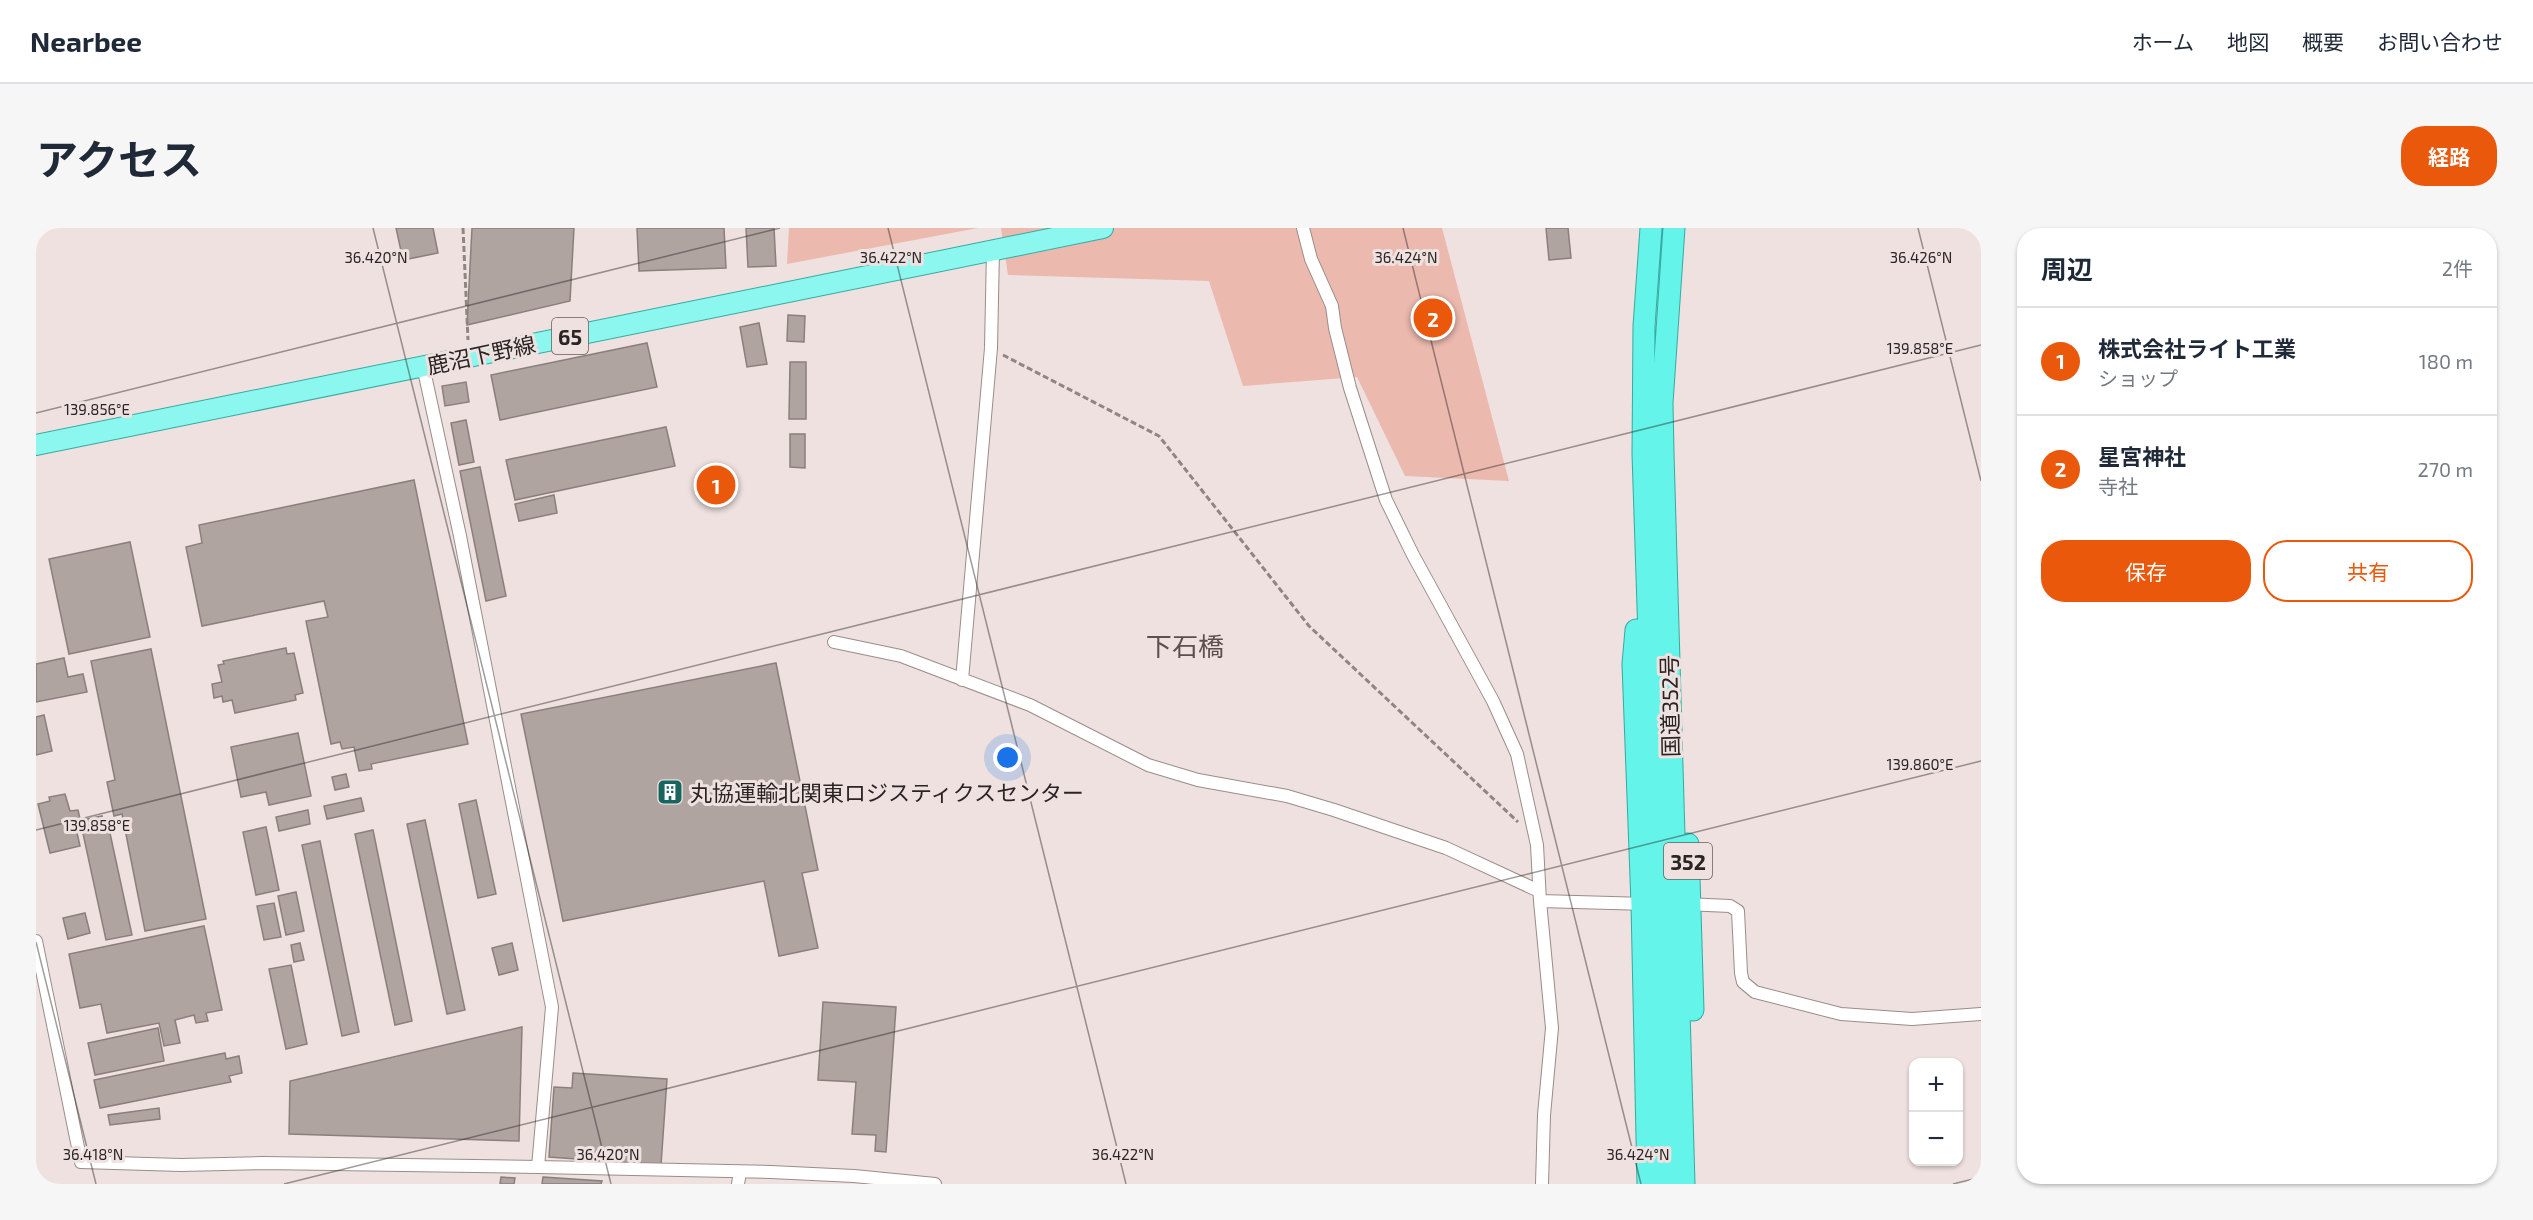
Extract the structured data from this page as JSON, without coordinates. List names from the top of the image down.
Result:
{
  "streets": {
    "highway": ["352"],
    "main road": ["65", "鹿沼下野線"]
  },
  "districts": ["下石橋"],
  "places": {
    "building": ["丸協運輸北関東ロジスティクスセンター"]
  },
  "page": {
    "header": "Nearbee",
    "nav": [
      "ホーム",
      "地図",
      "概要",
      "お問い合わせ"
    ],
    "title": "アクセス",
    "buttons": [
      "経路",
      ["保存", "共有"]
    ],
    "heading": ["周辺", "2件"],
    "pins": ["2", "1"],
    "list": [
      {
        "mark": "1",
        "name": "株式会社ライト工業",
        "note": "ショップ",
        "value": "180 m"
      },
      {
        "mark": "2",
        "name": "星宮神社",
        "note": "寺社",
        "value": "270 m"
      }
    ],
    "map_buttons": ["+", "−"]
  },
  "coordinates": [
    "36.420°N",
    "36.422°N",
    "36.424°N",
    "36.426°N",
    "139.858°E",
    "139.856°E",
    "139.860°E",
    "36.418°N"
  ]
}
